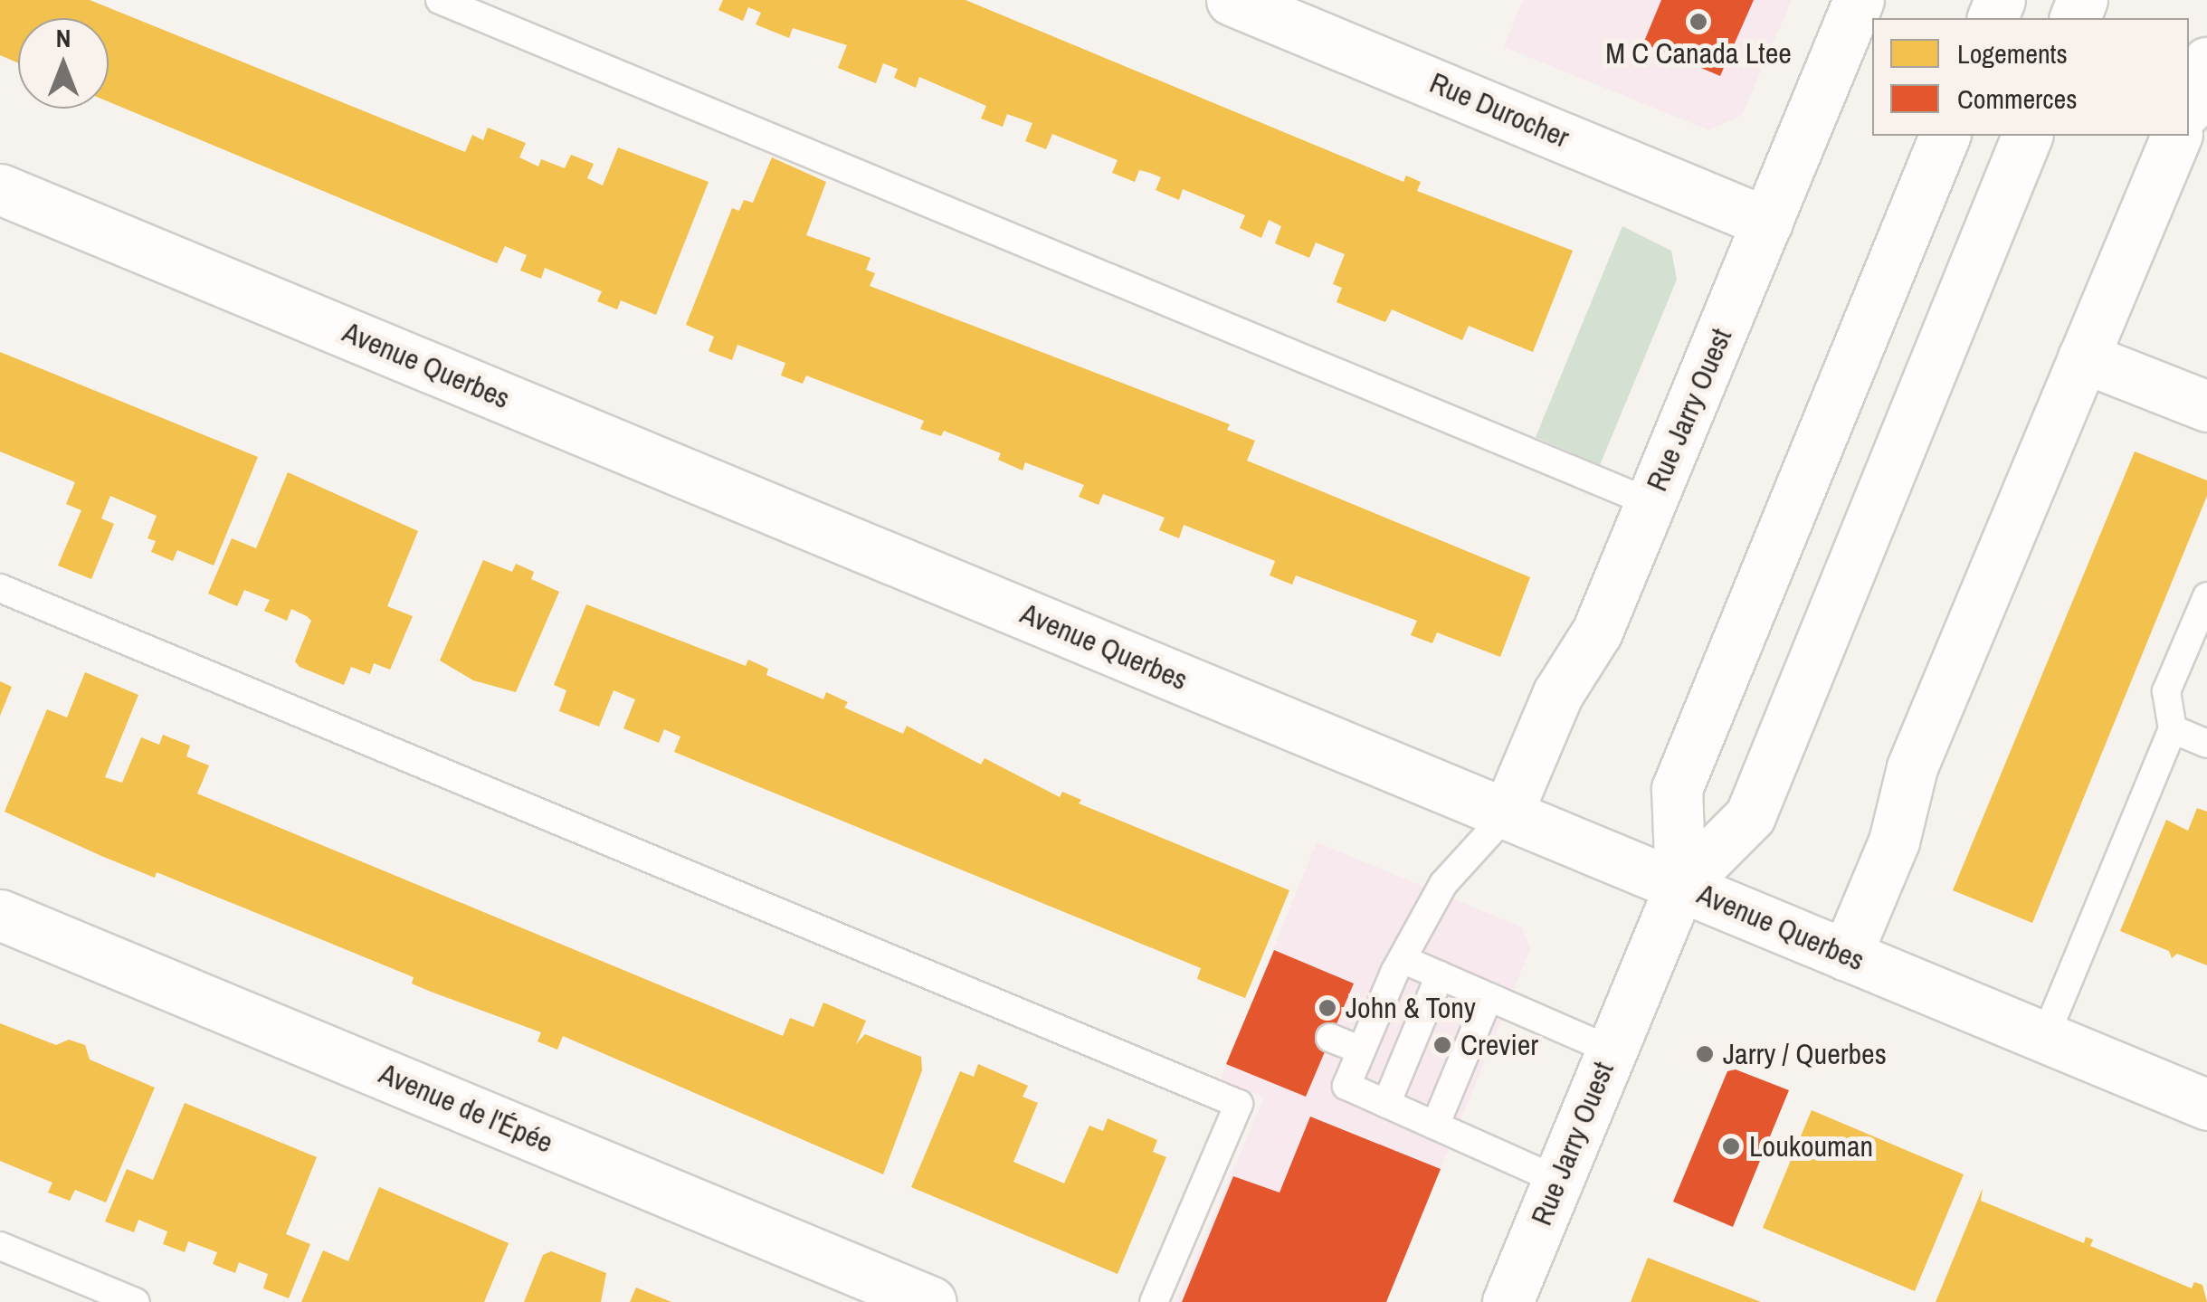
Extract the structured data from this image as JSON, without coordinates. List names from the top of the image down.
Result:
{
  "streets": {
    "street": [
      "Rue Durocher",
      "Avenue Querbes",
      "Rue Jarry Ouest",
      "Avenue de l'Épée"
    ]
  },
  "crossings": [
    ["Rue Durocher", "Rue Jarry Ouest"],
    ["Avenue Querbes", "Rue Jarry Ouest"]
  ],
  "places": [
    "M C Canada Ltee",
    "John & Tony",
    "Crevier",
    "Jarry / Querbes",
    "Loukouman"
  ],
  "legend": ["Logements", "Commerces"],
  "north": "top"
}
